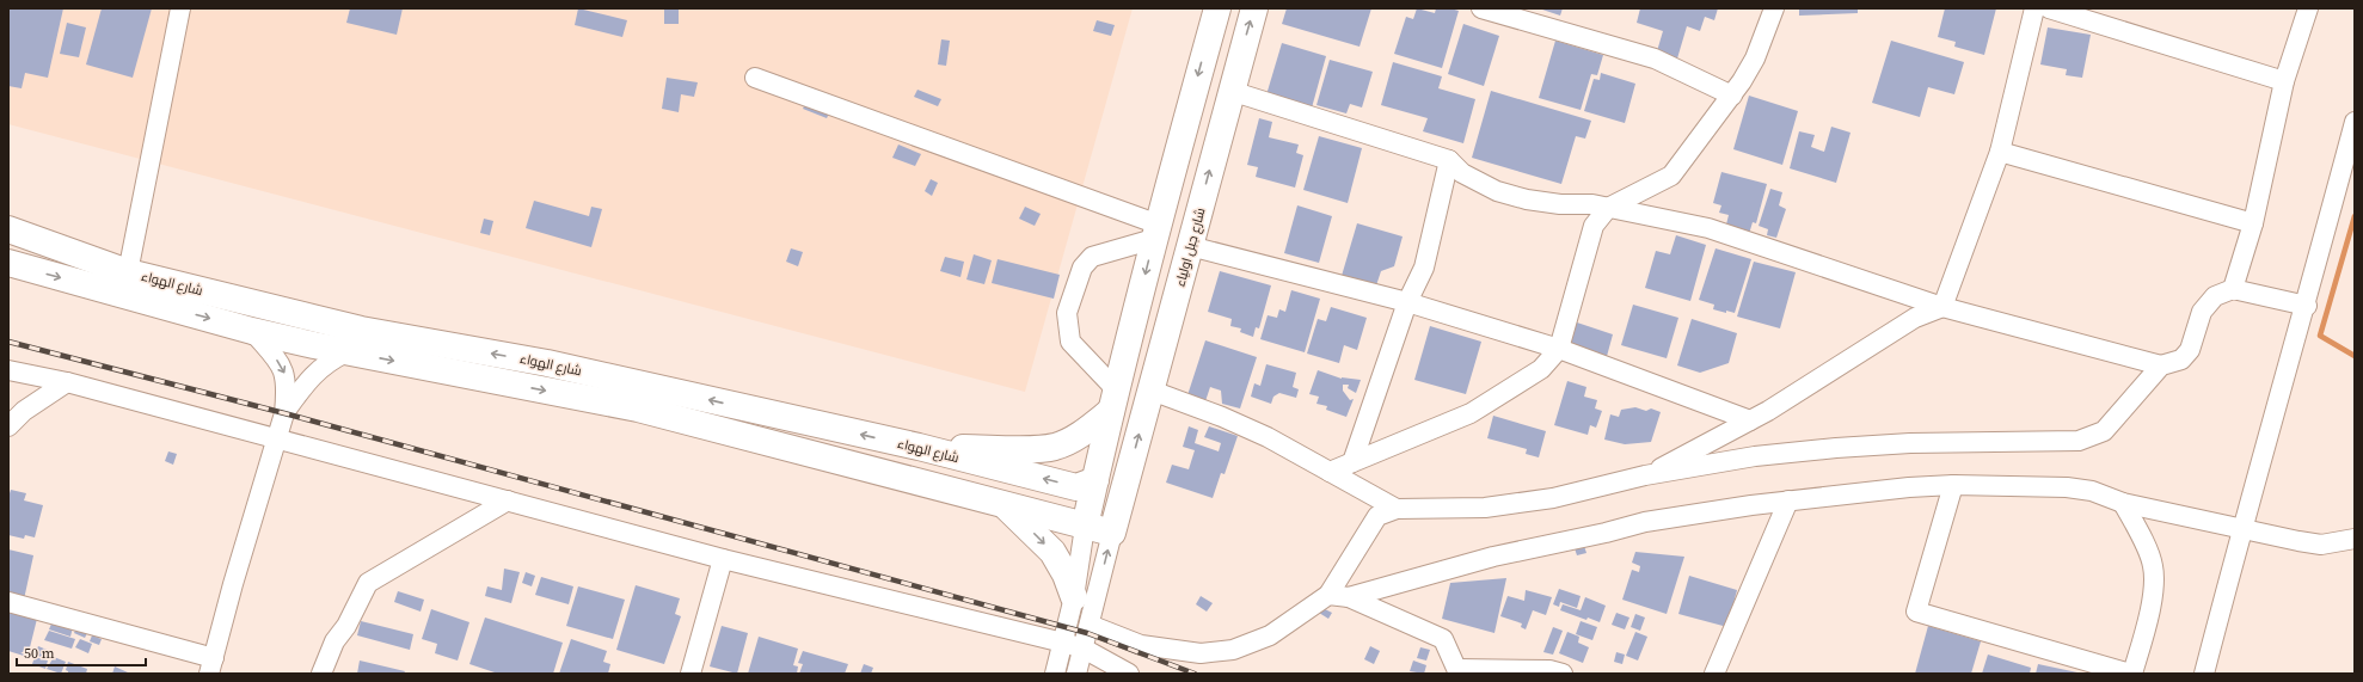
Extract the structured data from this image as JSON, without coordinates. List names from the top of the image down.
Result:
{
  "streets": {
    "highway": ["شارع جبل اولياء", "شارع الهواء"]
  },
  "crossings": [
    ["شارع جبل اولياء", "شارع الهواء"]
  ],
  "scale_bar": "50 m"
}
